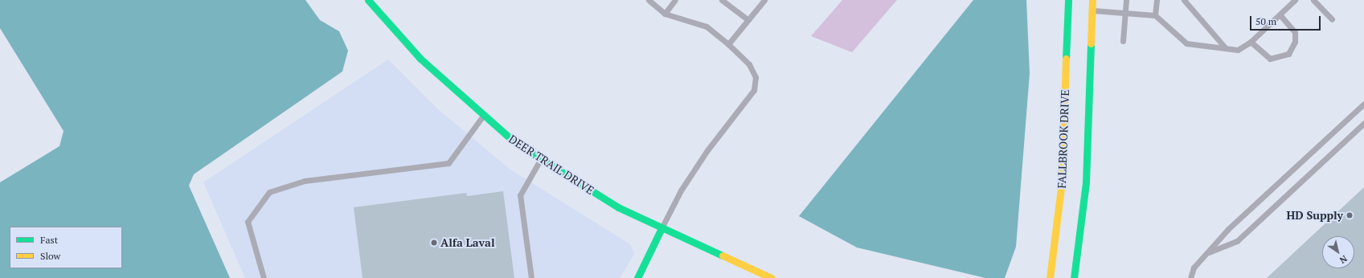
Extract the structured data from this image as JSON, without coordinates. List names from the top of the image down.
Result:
{
  "streets": {
    "main road": ["FALLBROOK DRIVE", "DEER TRAIL DRIVE"]
  },
  "places": ["HD Supply", "Alfa Laval"],
  "legend": ["Fast", "Slow"],
  "scale_bar": "50 m",
  "north": "bottom right"
}
